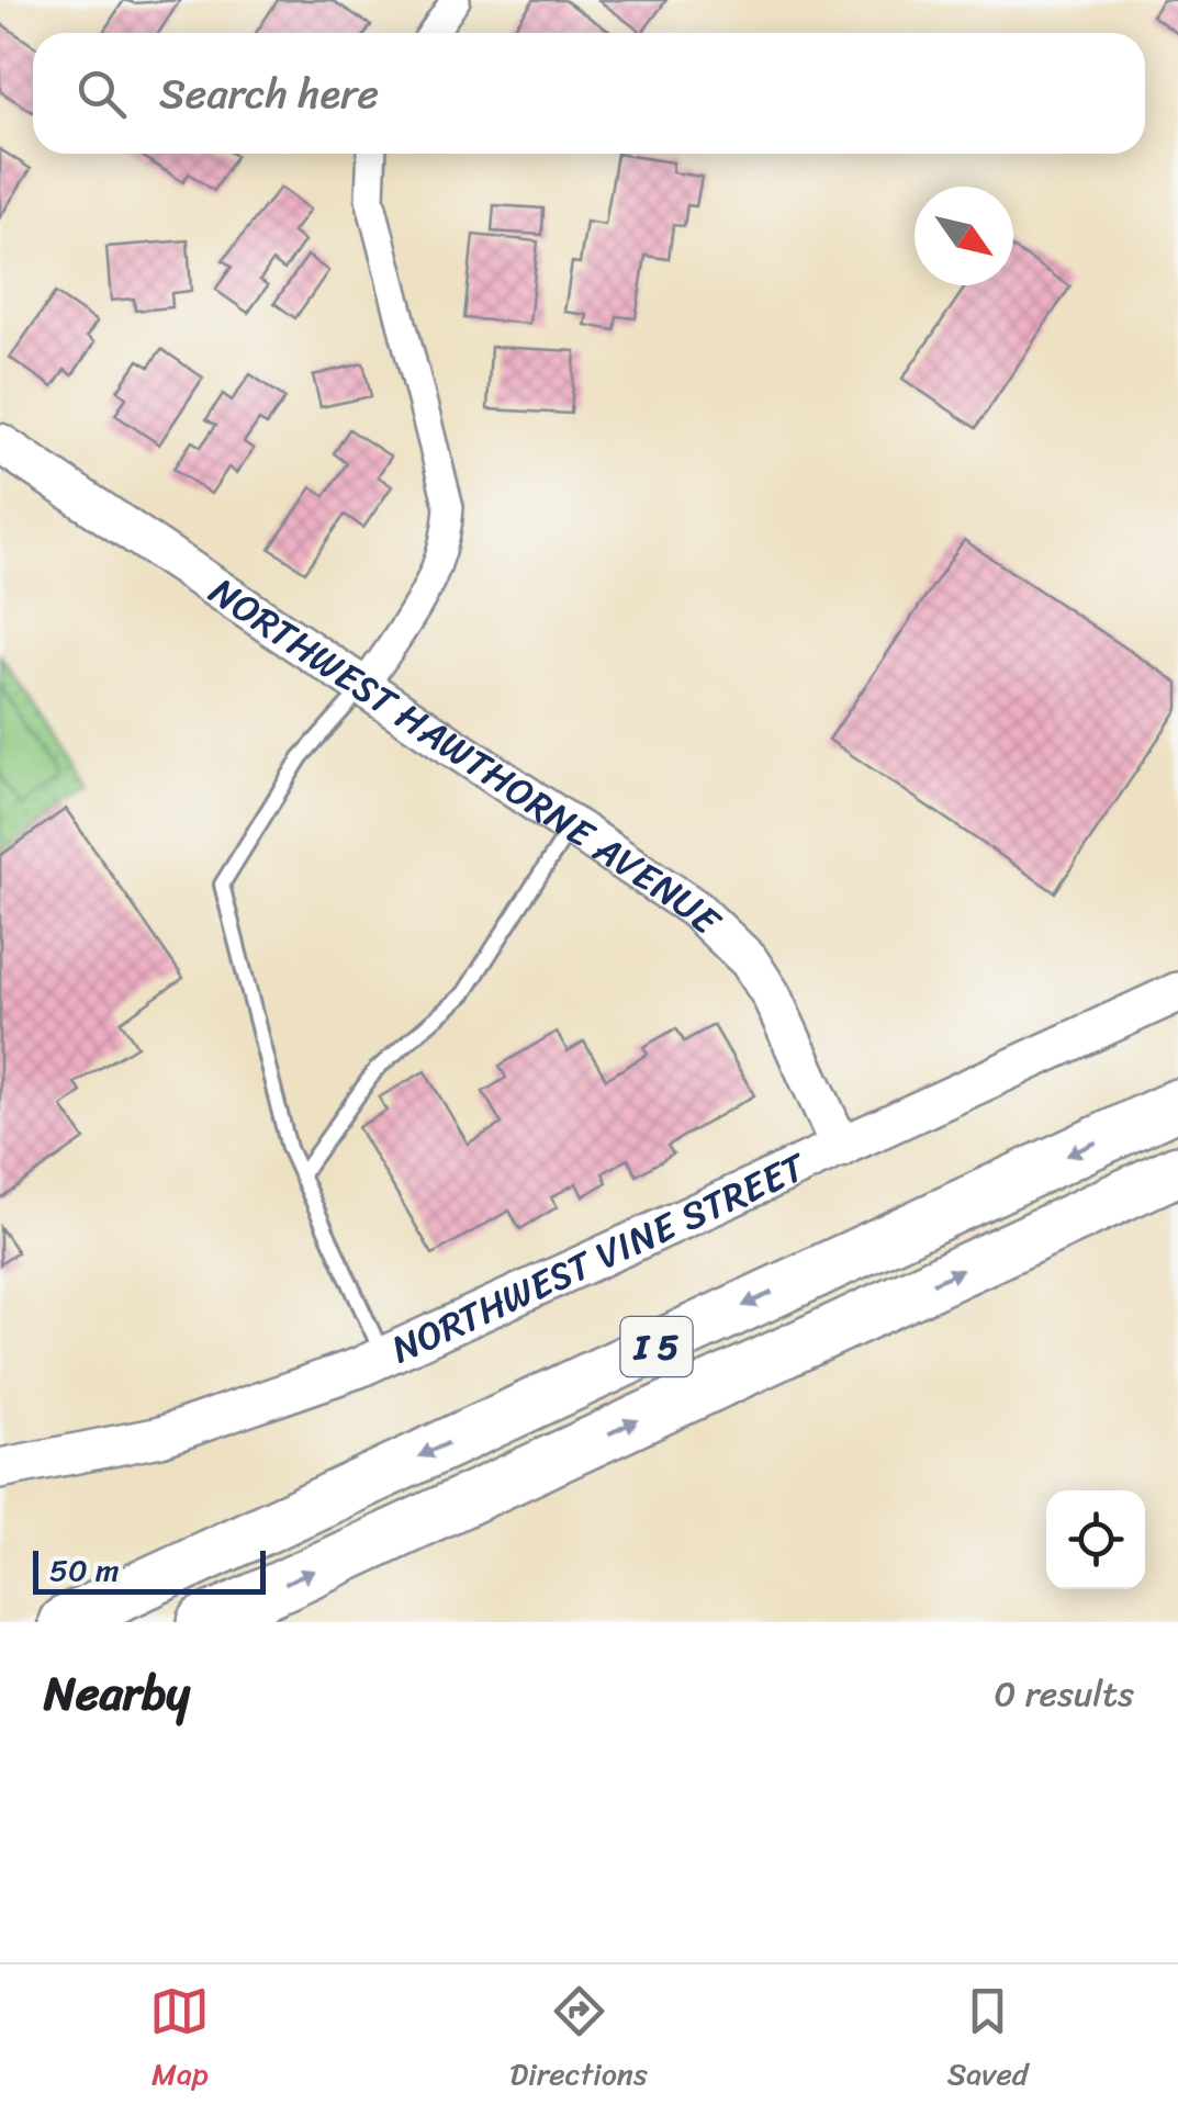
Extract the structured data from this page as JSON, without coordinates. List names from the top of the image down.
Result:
{
  "streets": {
    "highway": ["I 5"],
    "street": ["NORTHWEST HAWTHORNE AVENUE", "NORTHWEST VINE STREET"]
  },
  "crossings": [
    ["NORTHWEST HAWTHORNE AVENUE", "NORTHWEST VINE STREET"]
  ],
  "scale_bar": "50 m",
  "north": "bottom right",
  "page": {
    "search": "Search here",
    "scale": "50 m",
    "heading": ["Nearby", "0 results"],
    "nav": ["Map", "Directions", "Saved"]
  }
}
